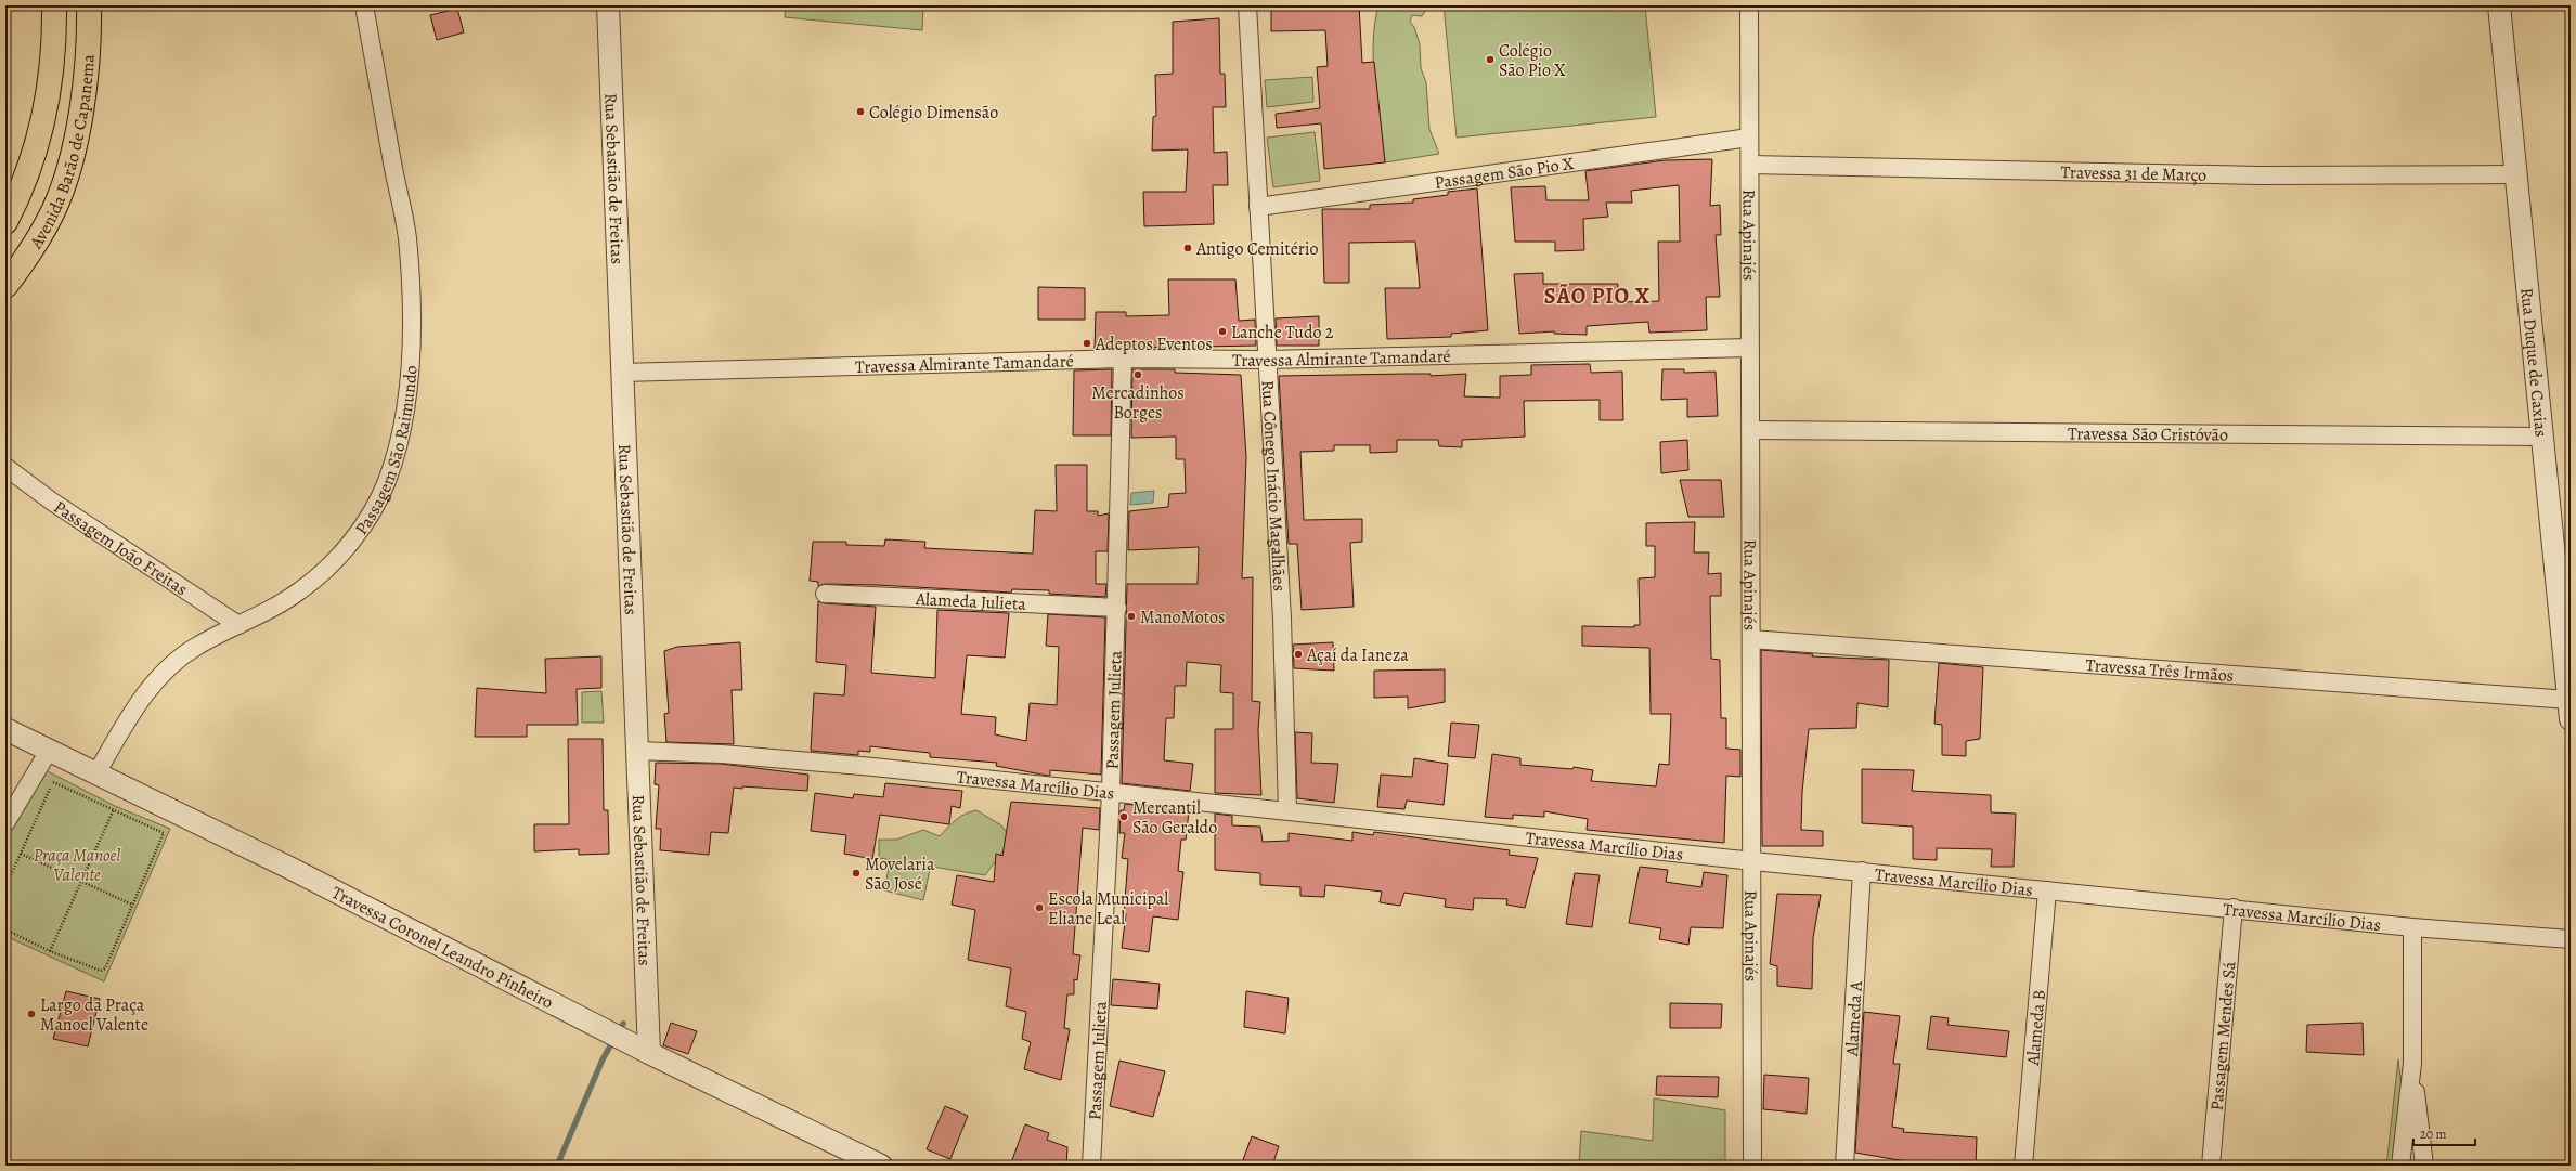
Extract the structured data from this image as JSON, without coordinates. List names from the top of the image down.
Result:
{
  "streets": {
    "main road": ["Avenida Barão de Capanema"],
    "street": [
      "Passagem São Pio X",
      "Travessa 31 de Março",
      "Rua Sebastião de Freitas",
      "Rua Apinajés",
      "Travessa Almirante Tamandaré",
      "Rua Duque de Caxias",
      "Travessa São Cristóvão",
      "Passagem São Raimundo",
      "Rua Cônego Inácio Magalhães",
      "Passagem João Freitas",
      "Alameda Julieta",
      "Travessa Três Irmãos",
      "Passagem Julieta",
      "Travessa Marcílio Dias",
      "Travessa Coronel Leandro Pinheiro",
      "Alameda A",
      "Alameda B",
      "Passagem Mendes Sá"
    ]
  },
  "crossings": [
    ["Passagem São Pio X", "Rua Apinajés"],
    ["Passagem São Pio X", "Rua Cônego Inácio Magalhães"],
    ["Travessa 31 de Março", "Rua Apinajés"],
    ["Travessa 31 de Março", "Rua Duque de Caxias"],
    ["Rua Sebastião de Freitas", "Travessa Almirante Tamandaré"],
    ["Rua Sebastião de Freitas", "Travessa Marcílio Dias"],
    ["Rua Sebastião de Freitas", "Travessa Coronel Leandro Pinheiro"],
    ["Rua Apinajés", "Travessa Almirante Tamandaré"],
    ["Rua Apinajés", "Travessa São Cristóvão"],
    ["Rua Apinajés", "Travessa Três Irmãos"],
    ["Rua Apinajés", "Travessa Marcílio Dias"],
    ["Travessa Almirante Tamandaré", "Rua Cônego Inácio Magalhães"],
    ["Travessa Almirante Tamandaré", "Passagem Julieta"],
    ["Rua Duque de Caxias", "Travessa São Cristóvão"],
    ["Rua Duque de Caxias", "Travessa Três Irmãos"],
    ["Passagem São Raimundo", "Passagem João Freitas"],
    ["Passagem São Raimundo", "Travessa Coronel Leandro Pinheiro"],
    ["Rua Cônego Inácio Magalhães", "Travessa Marcílio Dias"],
    ["Alameda Julieta", "Passagem Julieta"],
    ["Passagem Julieta", "Travessa Marcílio Dias"],
    ["Travessa Marcílio Dias", "Alameda A"],
    ["Travessa Marcílio Dias", "Alameda B"],
    ["Travessa Marcílio Dias", "Passagem Mendes Sá"]
  ],
  "districts": ["SÃO PIO X"],
  "parks": ["Praça Manoel Valente"],
  "places": [
    "Colégio São Pio X",
    "Colégio Dimensão",
    "Antigo Cemitério",
    "Lanche Tudo 2",
    "Adeptos Eventos",
    "Mercadinhos Borges",
    "ManoMotos",
    "Açaí da Ianeza",
    "Mercantil São Geraldo",
    "Movelaria São José",
    "Escola Municipal Eliane Leal",
    "Largo da Praça Manoel Valente"
  ],
  "scale_bar": "20 m"
}
